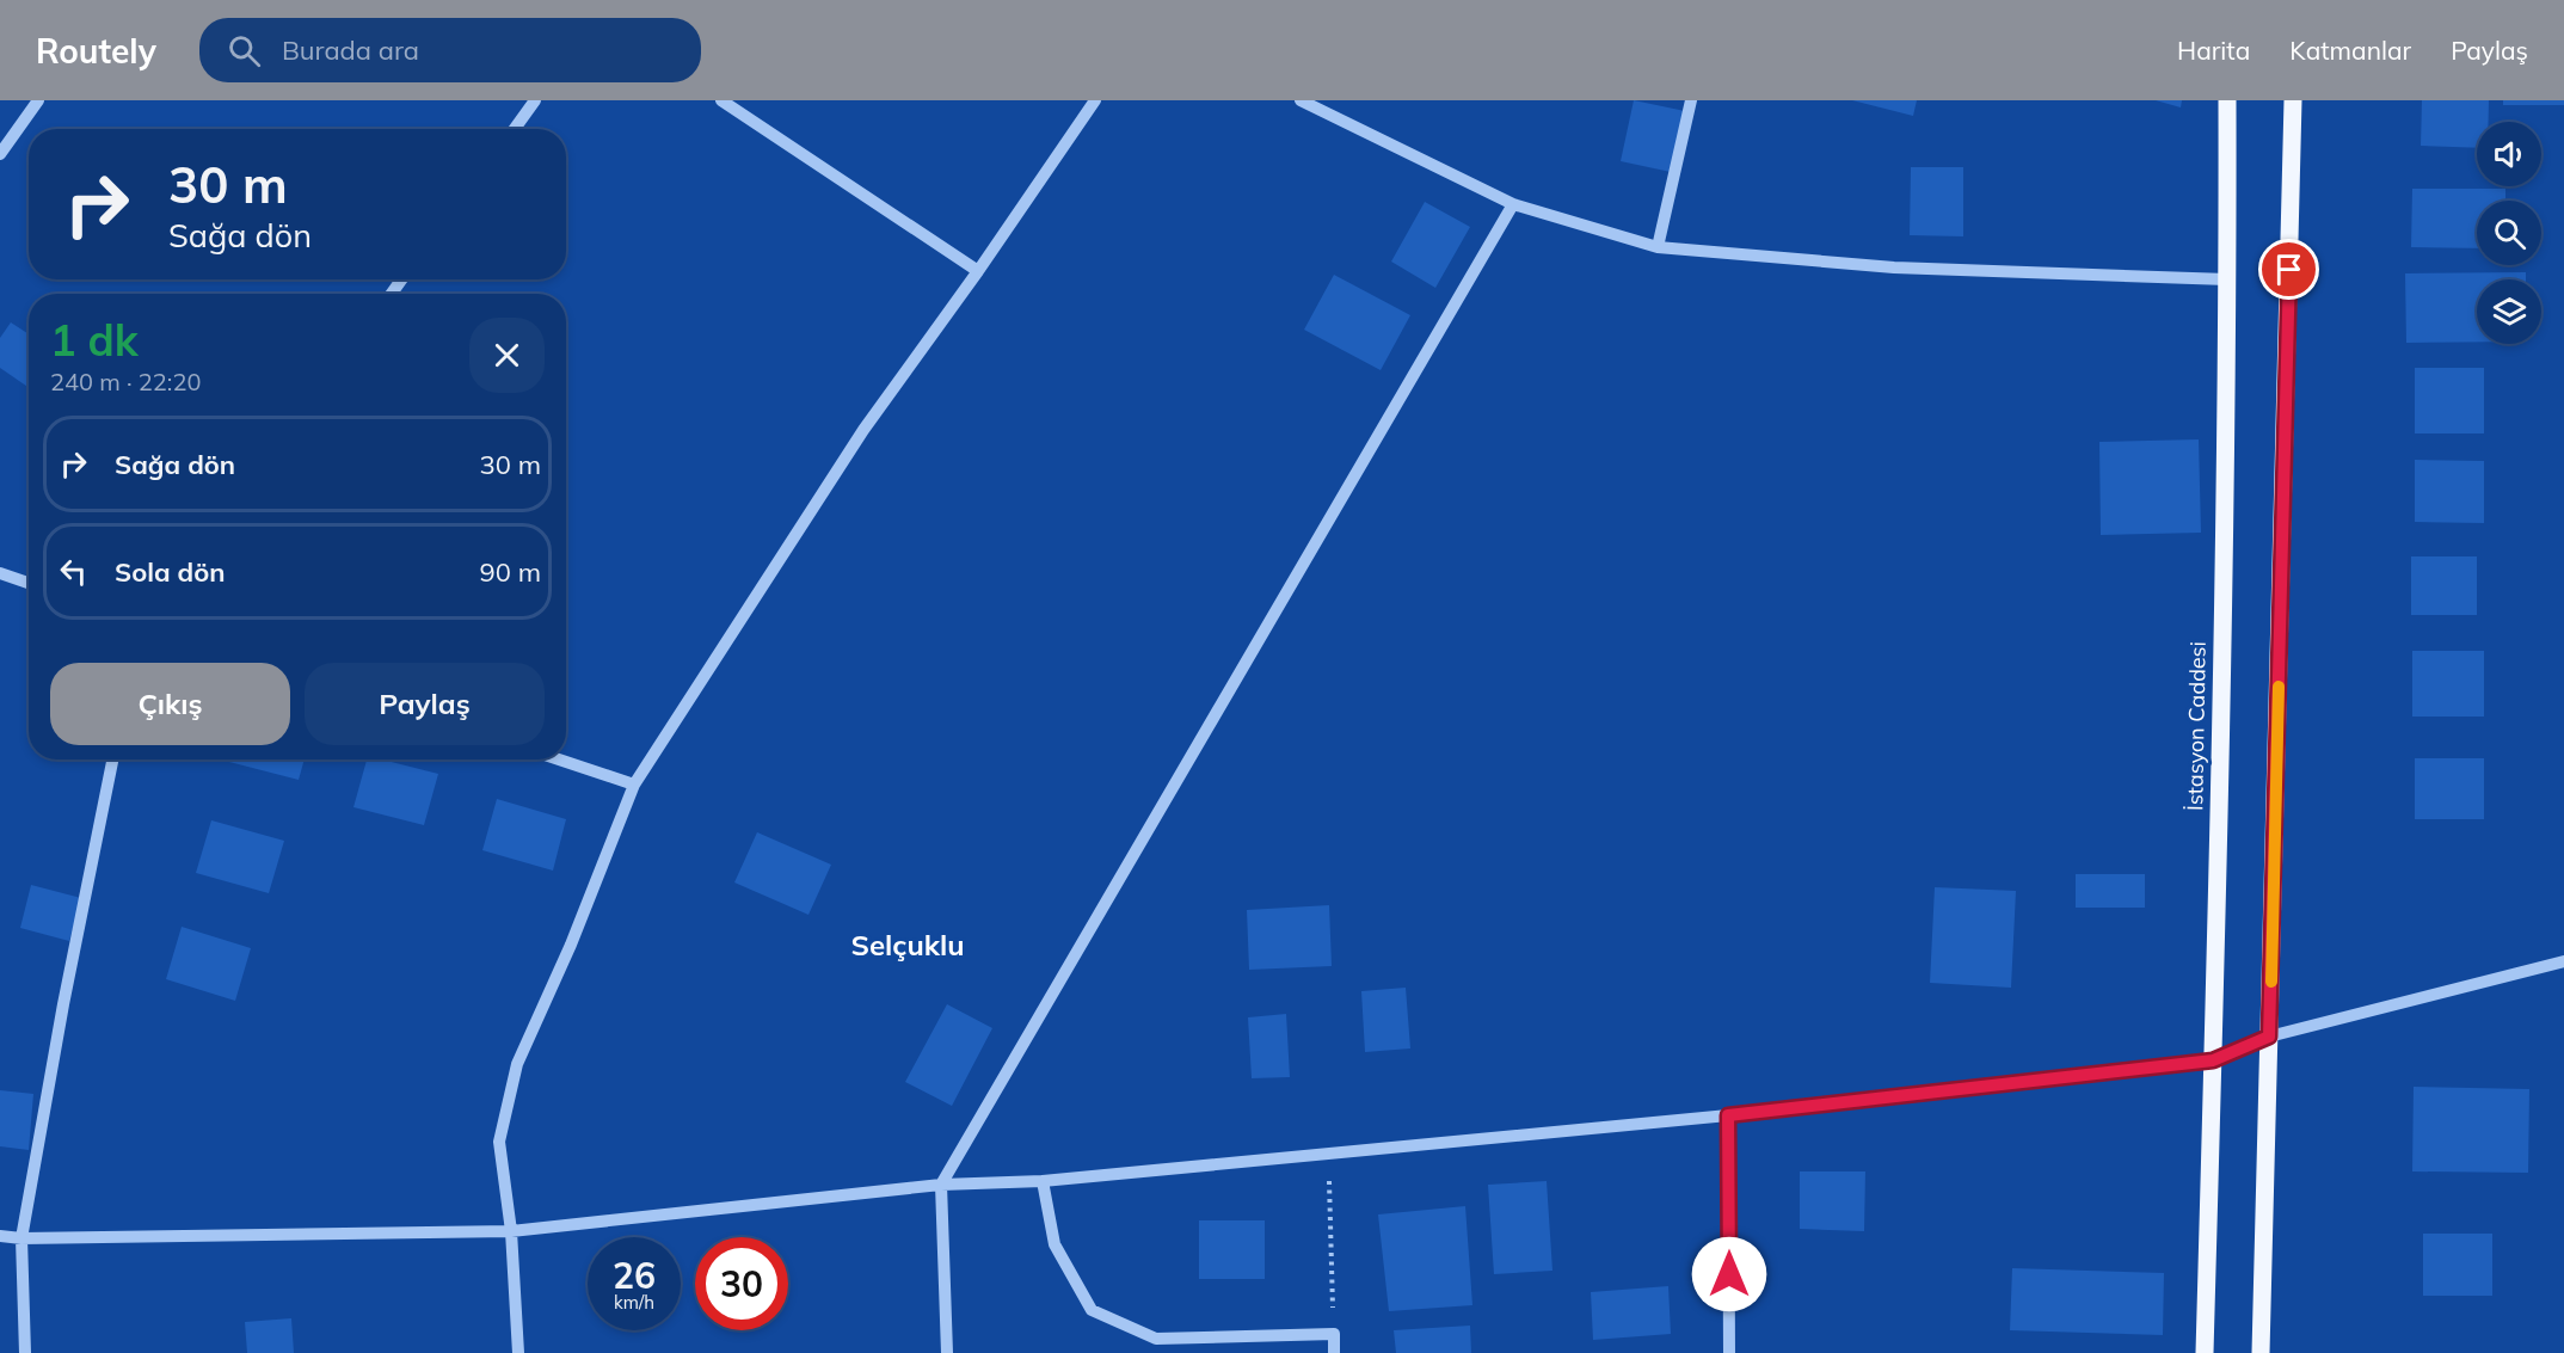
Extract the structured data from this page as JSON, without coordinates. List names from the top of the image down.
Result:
{
  "streets": {
    "main road": ["İstasyon Caddesi"]
  },
  "districts": ["Selçuklu"],
  "page": {
    "header": "Routely",
    "search": "Burada ara",
    "nav": ["Harita", "Katmanlar", "Paylaş"],
    "turn": ["30 m", "Sağa dön"],
    "heading": ["1 dk", "240 m · 22:20"],
    "list": [
      {
        "name": "Sağa dön",
        "value": "30 m"
      },
      {
        "name": "Sola dön",
        "value": "90 m"
      }
    ],
    "buttons": ["Çıkış", "Paylaş"],
    "speed": "26 km/h",
    "limit": "30"
  }
}
